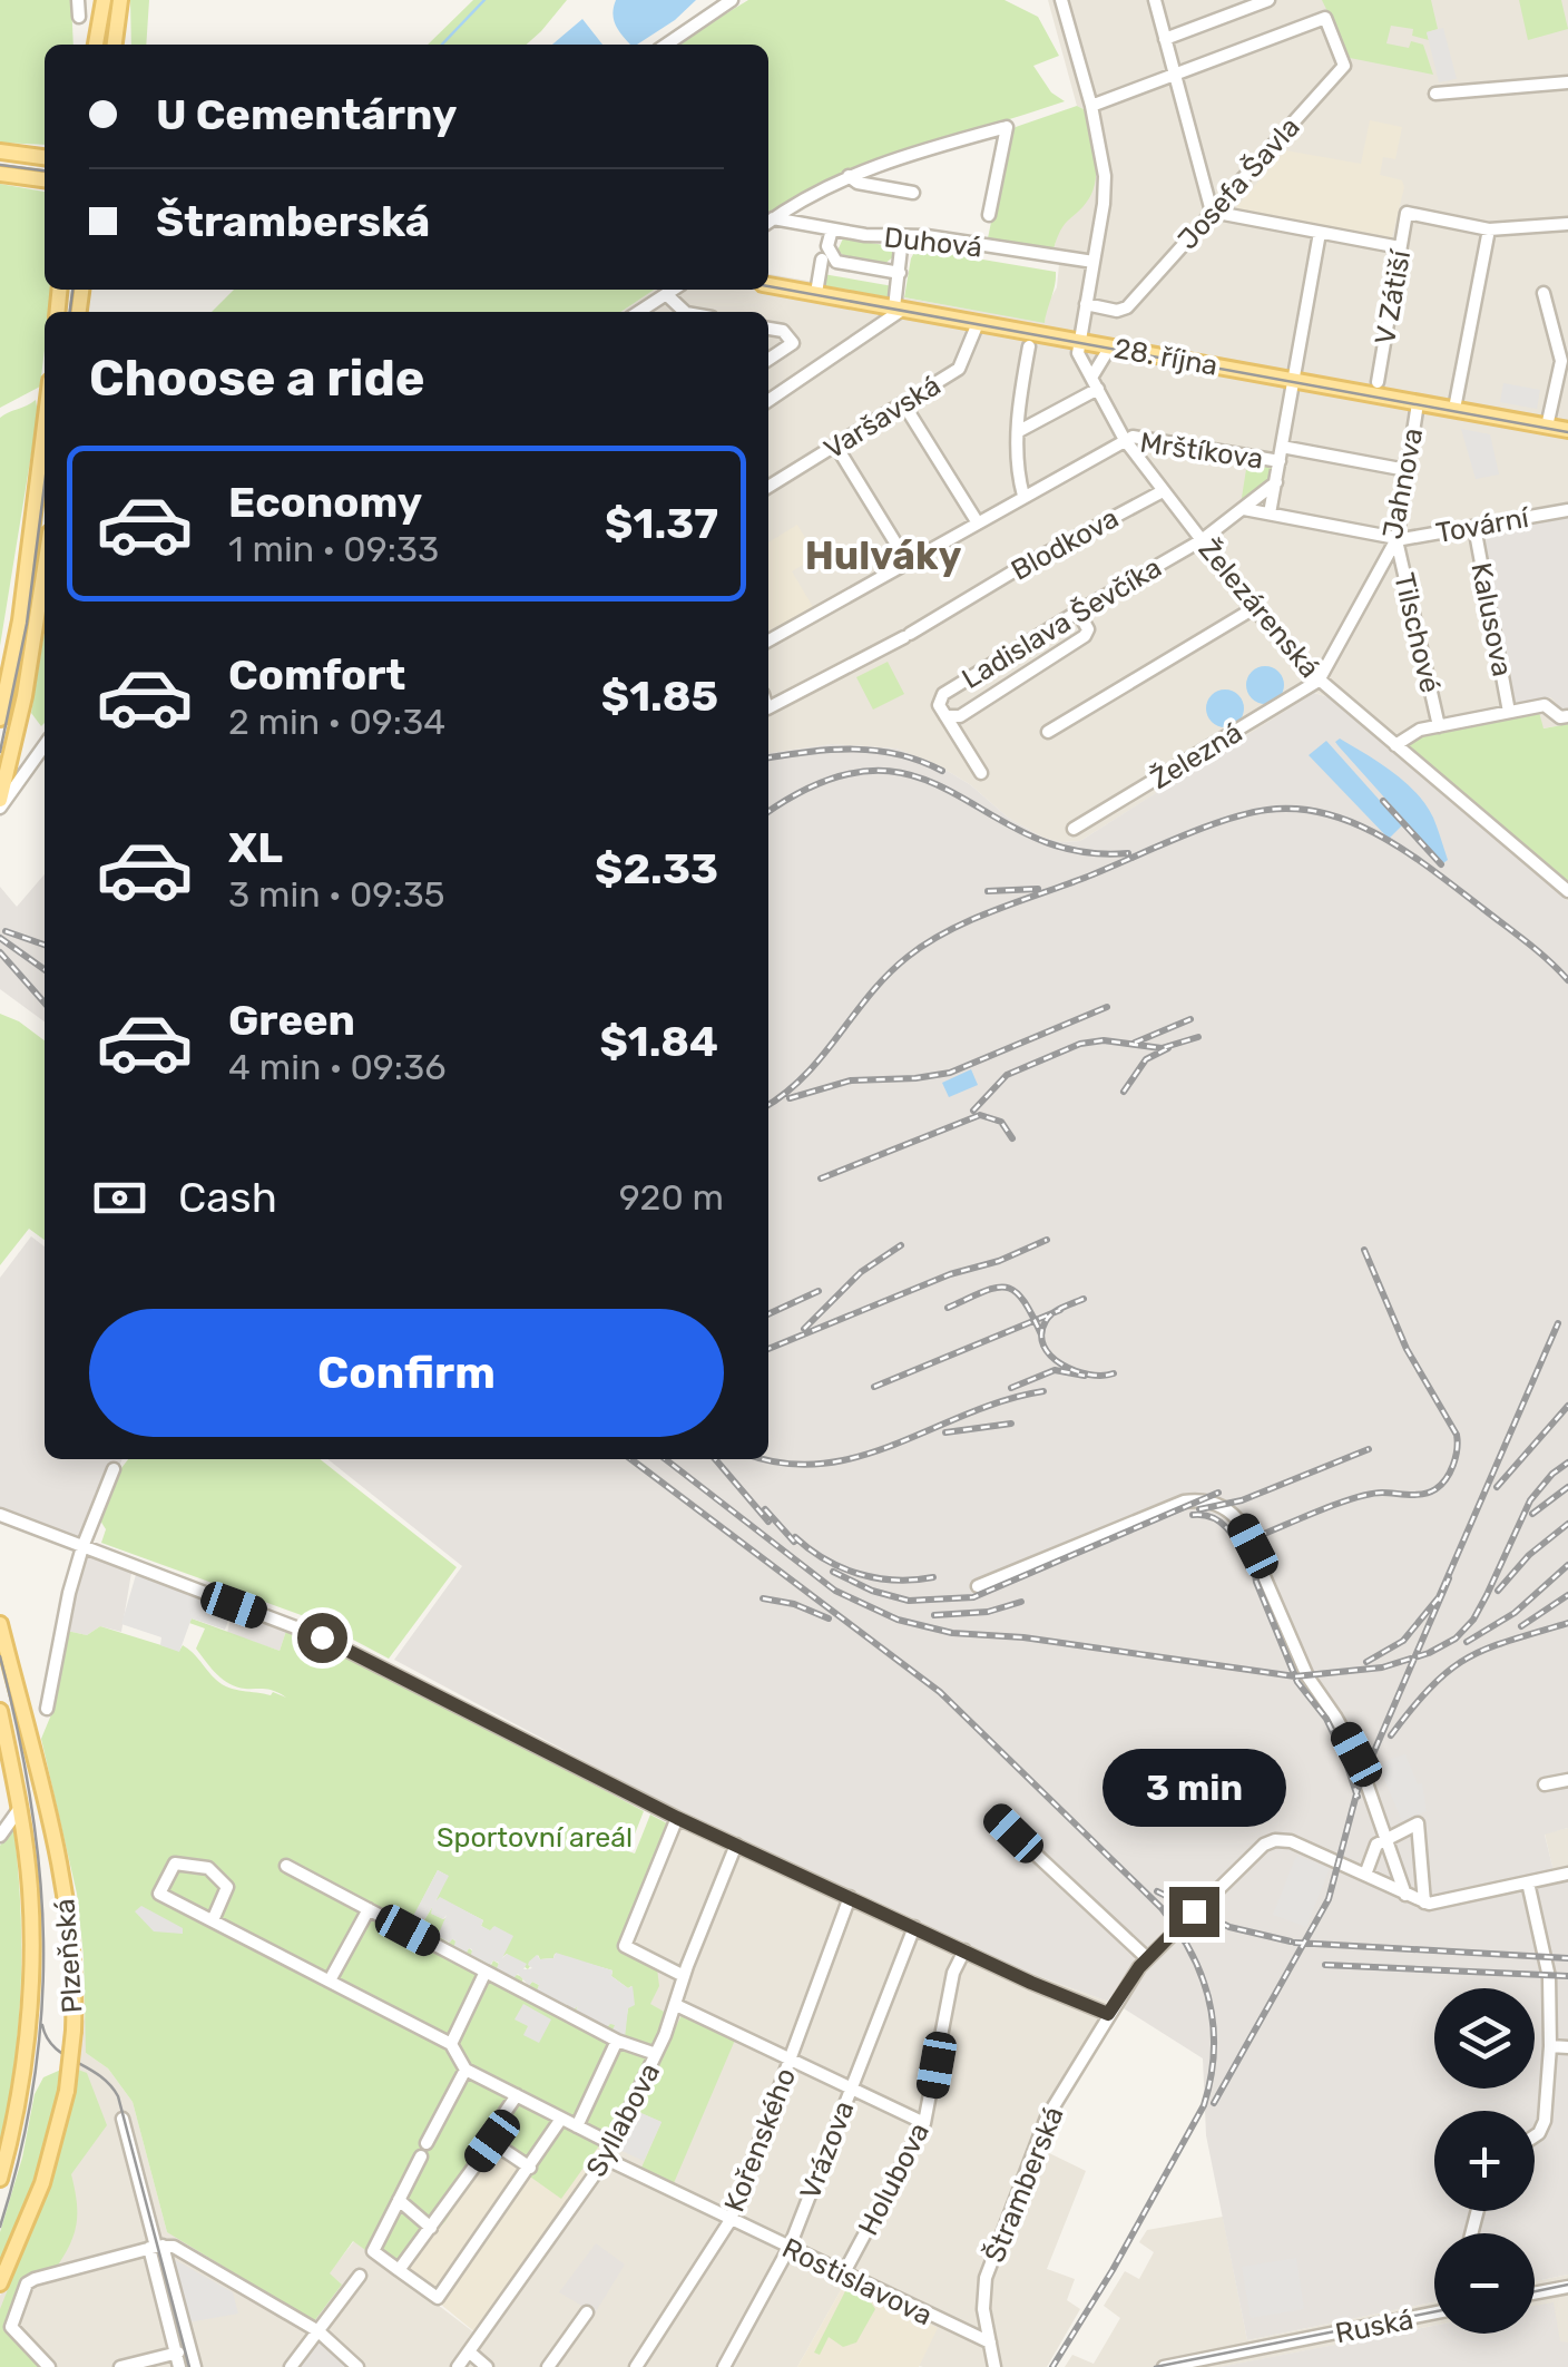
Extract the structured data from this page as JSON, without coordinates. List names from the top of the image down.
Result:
{
  "streets": {
    "main road": ["28. října", "Plzeňská"],
    "street": [
      "Josefa Šavla",
      "Duhová",
      "V Zátiší",
      "Varšavská",
      "Mrštíkova",
      "Jahnova",
      "Tovární",
      "Blodkova",
      "Železárenská",
      "Kalusova",
      "Ladislava Ševčíka",
      "Tilschové",
      "Železná",
      "Syllabova",
      "Kořenského",
      "Vrázova",
      "Holubova",
      "Štramberská",
      "Rostislavova",
      "Ruská"
    ]
  },
  "crossings": [
    ["28. října", "Varšavská"],
    ["28. října", "Jahnova"],
    ["28. října", "Železárenská"],
    ["Mrštíkova", "Železárenská"],
    ["Jahnova", "Tovární"],
    ["Jahnova", "Železárenská"],
    ["Jahnova", "Tilschové"],
    ["Jahnova", "Železná"],
    ["Tovární", "Kalusova"],
    ["Tovární", "Ladislava Ševčíka"],
    ["Tovární", "Tilschové"],
    ["Blodkova", "Železárenská"],
    ["Železárenská", "Ladislava Ševčíka"],
    ["Železárenská", "Železná"],
    ["Syllabova", "Rostislavova"],
    ["Kořenského", "Rostislavova"],
    ["Vrázova", "Rostislavova"],
    ["Holubova", "Rostislavova"],
    ["Štramberská", "Rostislavova"]
  ],
  "districts": ["Hulváky"],
  "parks": ["Sportovní areál"],
  "page": {
    "banner": ["U Cementárny", "Štramberská"],
    "heading": "Choose a ride",
    "list": [
      {
        "name": "Economy",
        "note": "1 min · 09:33",
        "value": "$1.37"
      },
      {
        "name": "Comfort",
        "note": "2 min · 09:34",
        "value": "$1.85"
      },
      {
        "name": "XL",
        "note": "3 min · 09:35",
        "value": "$2.33"
      },
      {
        "name": "Green",
        "note": "4 min · 09:36",
        "value": "$1.84"
      }
    ],
    "pay": ["Cash", "920 m"],
    "buttons": "Confirm",
    "bubble": "3 min",
    "map_buttons": ["+", "−"]
  }
}
